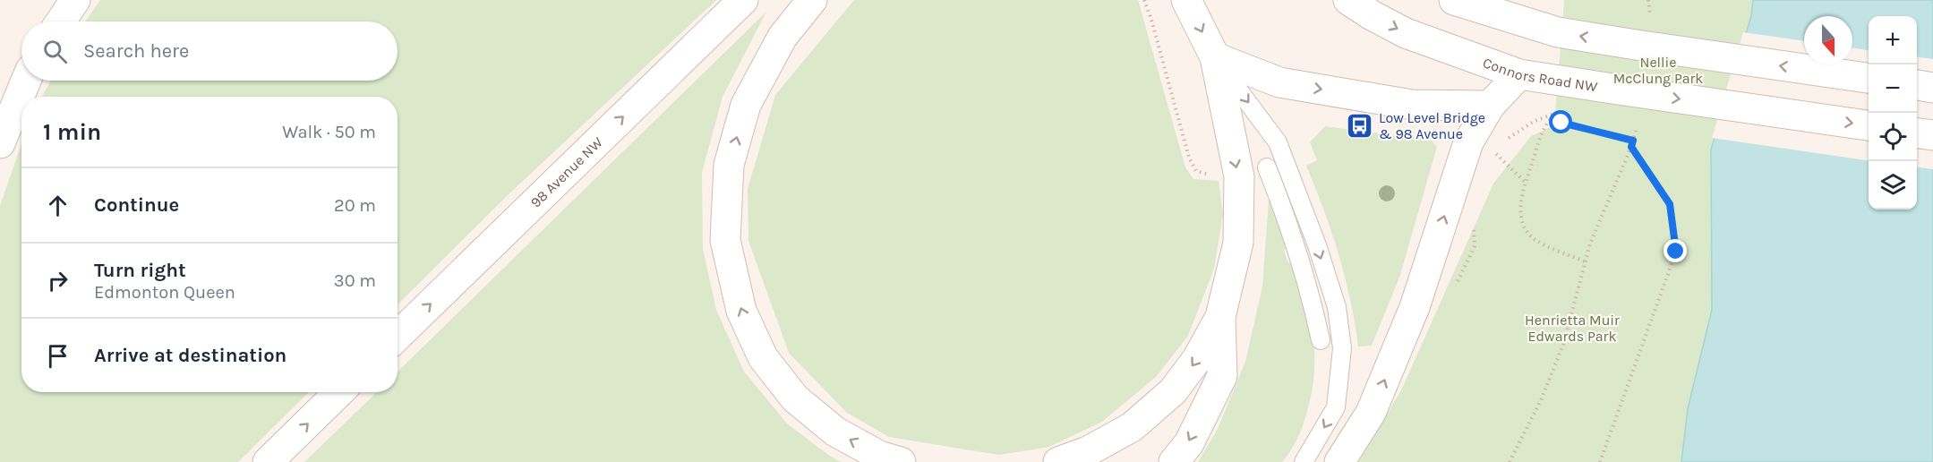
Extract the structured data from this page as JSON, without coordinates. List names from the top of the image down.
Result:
{
  "streets": {
    "main road": ["Connors Road NW", "98 Avenue NW"]
  },
  "one_way": ["98 Avenue NW"],
  "parks": ["Nellie McClung Park", "Henrietta Muir Edwards Park"],
  "places": {
    "bus stop": ["Low Level Bridge & 98 Avenue"]
  },
  "north": "bottom",
  "page": {
    "map_buttons": ["+", "−"],
    "search": "Search here",
    "heading": ["1 min", "Walk · 50 m"],
    "list": [
      ["Continue", "20 m"],
      ["Turn right", "Edmonton Queen", "30 m"],
      "Arrive at destination"
    ]
  }
}
